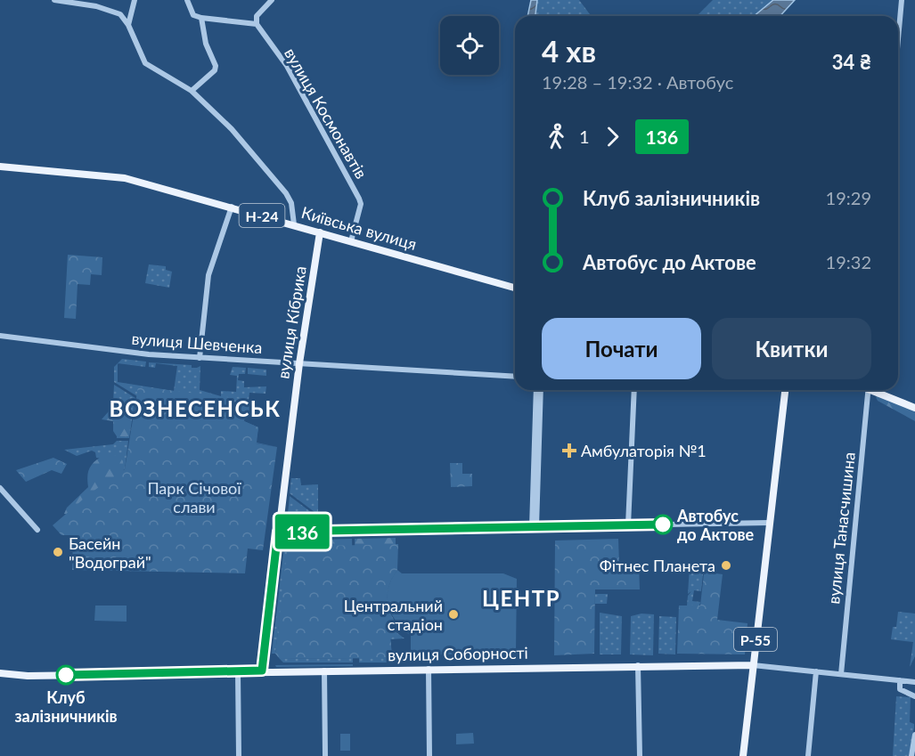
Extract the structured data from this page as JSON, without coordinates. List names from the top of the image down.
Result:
{
  "streets": {
    "main road": [
      "Н-24",
      "Київська вулиця",
      "вулиця Кібрика",
      "Р-55",
      "вулиця Соборності"
    ],
    "street": ["вулиця Космонавтів", "вулиця Шевченка", "вулиця Танасчишина"]
  },
  "crossings": [
    ["вулиця Космонавтів", "Київська вулиця"],
    ["Київська вулиця", "вулиця Кібрика"],
    ["вулиця Кібрика", "вулиця Шевченка"],
    ["вулиця Кібрика", "вулиця Соборності"],
    ["вулиця Танасчишина", "вулиця Соборності"],
    ["Р-55", "вулиця Соборності"]
  ],
  "districts": ["ВОЗНЕСЕНСЬК", "ЦЕНТР"],
  "parks": ["Парк Січової слави"],
  "places": {
    "health": ["Амбулаторія №1"],
    "other": [
      "Автобус до Актове",
      "Басейн \"Водограй\"",
      "Фітнес Планета",
      "Центральний стадіон",
      "Клуб залізничників"
    ]
  },
  "lines": ["bus line 136"],
  "page": {
    "on_map": "136",
    "heading": ["4 хв", "19:28 – 19:32 · Автобус", "34 ₴"],
    "legs": ["1", "136"],
    "list": [
      {
        "name": "Клуб залізничників",
        "value": "19:29"
      },
      {
        "name": "Автобус до Актове",
        "value": "19:32"
      }
    ],
    "buttons": ["Почати", "Квитки"]
  }
}
